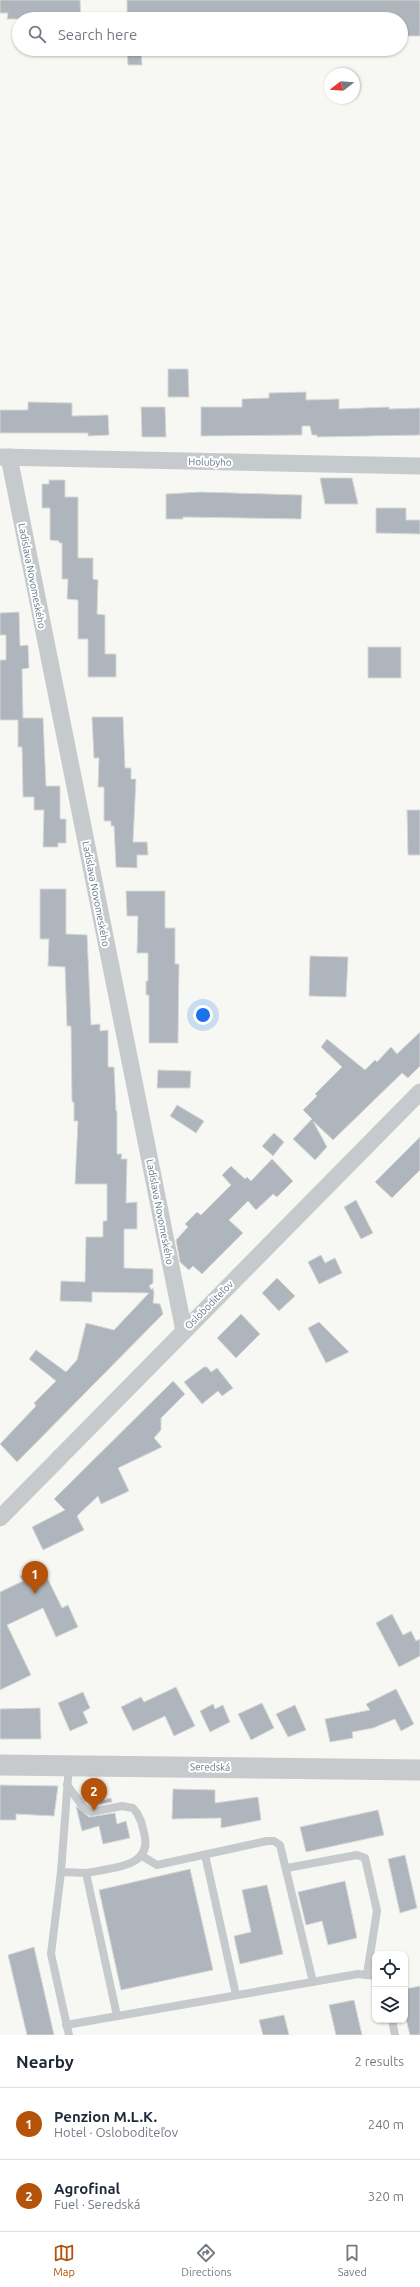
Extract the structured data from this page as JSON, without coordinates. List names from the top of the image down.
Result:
{
  "streets": {
    "street": [
      "Holubyho",
      "Ladislava Novomeského",
      "Osloboditeľov",
      "Seredská"
    ]
  },
  "crossings": [
    ["Holubyho", "Ladislava Novomeského"],
    ["Ladislava Novomeského", "Osloboditeľov"]
  ],
  "north": "left",
  "page": {
    "search": "Search here",
    "pins": ["1", "2"],
    "heading": ["Nearby", "2 results"],
    "list": [
      {
        "mark": "1",
        "name": "Penzion M.L.K.",
        "note": "Hotel · Osloboditeľov",
        "value": "240 m"
      },
      {
        "mark": "2",
        "name": "Agrofinal",
        "note": "Fuel · Seredská",
        "value": "320 m"
      }
    ],
    "nav": ["Map", "Directions", "Saved"]
  }
}
